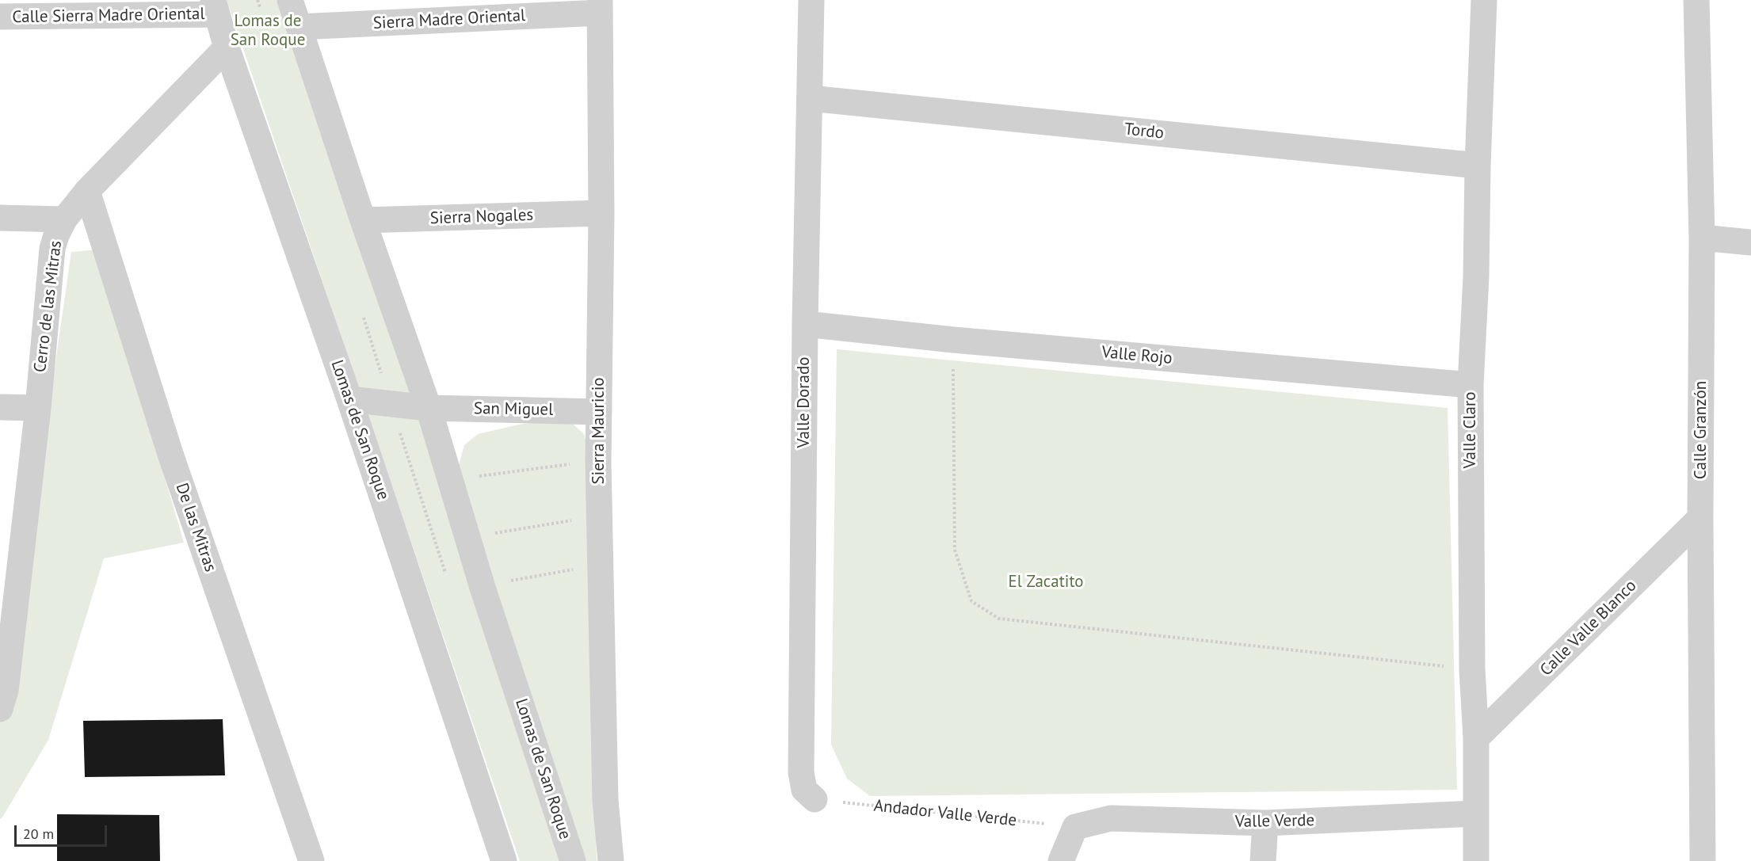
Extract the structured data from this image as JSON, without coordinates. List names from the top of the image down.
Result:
{
  "streets": {
    "street": [
      "Calle Sierra Madre Oriental",
      "Sierra Madre Oriental",
      "Tordo",
      "Sierra Nogales",
      "Cerro de las Mitras",
      "Valle Rojo",
      "Valle Dorado",
      "San Miguel",
      "Lomas de San Roque",
      "Valle Claro",
      "Calle Granzón",
      "Sierra Mauricio",
      "De las Mitras",
      "Calle Valle Blanco",
      "Valle Verde"
    ],
    "path": ["Andador Valle Verde"]
  },
  "crossings": [
    ["Calle Sierra Madre Oriental", "Lomas de San Roque"],
    ["Sierra Madre Oriental", "Lomas de San Roque"],
    ["Sierra Madre Oriental", "Sierra Mauricio"],
    ["Tordo", "Valle Dorado"],
    ["Tordo", "Valle Claro"],
    ["Sierra Nogales", "Lomas de San Roque"],
    ["Sierra Nogales", "Sierra Mauricio"],
    ["Cerro de las Mitras", "Lomas de San Roque"],
    ["Cerro de las Mitras", "De las Mitras"],
    ["Valle Rojo", "Valle Dorado"],
    ["Valle Rojo", "Valle Claro"],
    ["Valle Dorado", "Andador Valle Verde"],
    ["San Miguel", "Lomas de San Roque"],
    ["San Miguel", "Sierra Mauricio"],
    ["Valle Claro", "Calle Valle Blanco"],
    ["Valle Claro", "Valle Verde"],
    ["Calle Granzón", "Calle Valle Blanco"],
    ["Andador Valle Verde", "Valle Verde"]
  ],
  "parks": ["Lomas de San Roque", "El Zacatito"],
  "scale_bar": "20 m"
}
